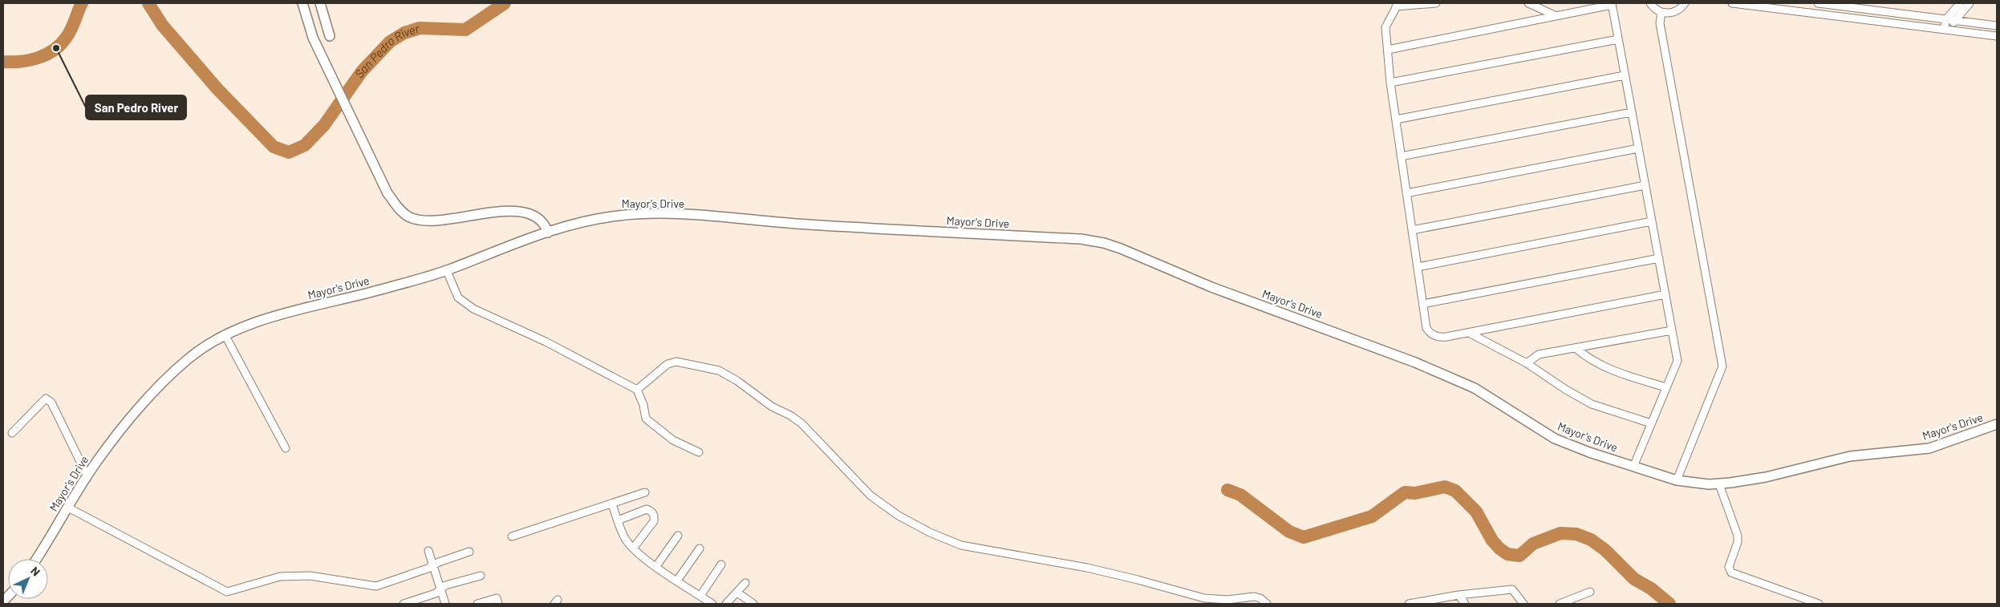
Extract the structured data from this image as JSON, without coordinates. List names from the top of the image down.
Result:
{
  "streets": {
    "street": ["Mayor's Drive"]
  },
  "water": ["San Pedro River"],
  "places": ["San Pedro River"],
  "north": "top right"
}
